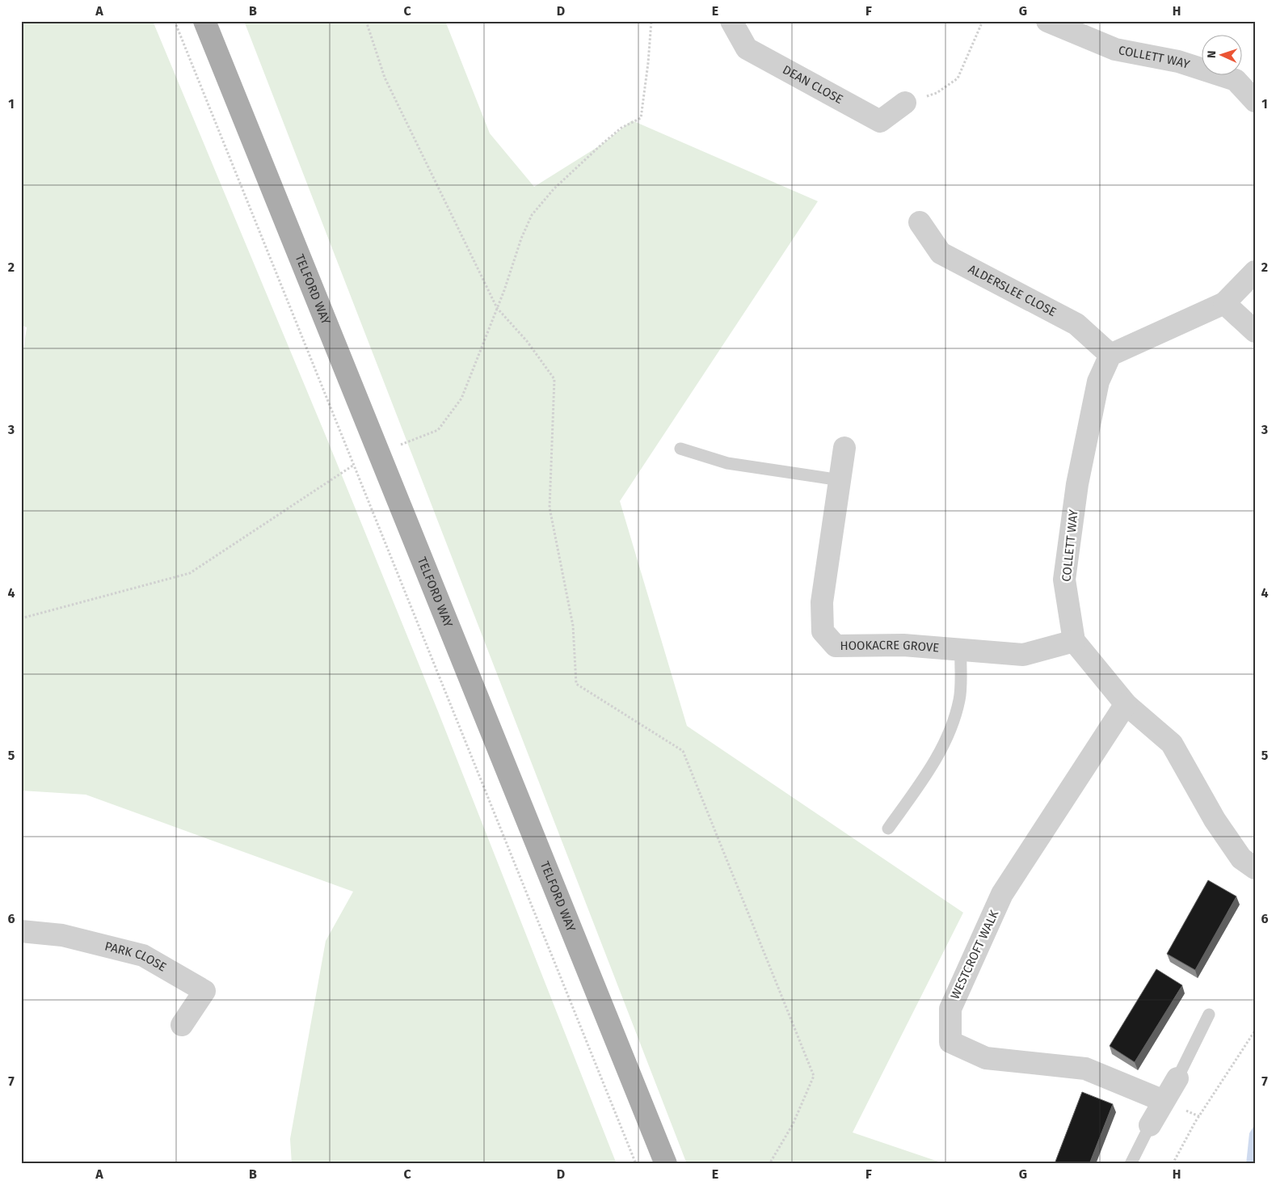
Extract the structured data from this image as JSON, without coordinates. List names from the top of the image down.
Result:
{
  "streets": {
    "main road": ["TELFORD WAY"],
    "street": [
      "COLLETT WAY",
      "DEAN CLOSE",
      "ALDERSLEE CLOSE",
      "HOOKACRE GROVE",
      "WESTCROFT WALK",
      "PARK CLOSE"
    ]
  },
  "crossings": [
    ["COLLETT WAY", "ALDERSLEE CLOSE"],
    ["COLLETT WAY", "HOOKACRE GROVE"]
  ],
  "north": "left",
  "grid": {
    "columns": [
      "A",
      "B",
      "C",
      "D",
      "E",
      "F",
      "G",
      "H"
    ],
    "rows": [
      "1",
      "2",
      "3",
      "4",
      "5",
      "6",
      "7"
    ]
  }
}
